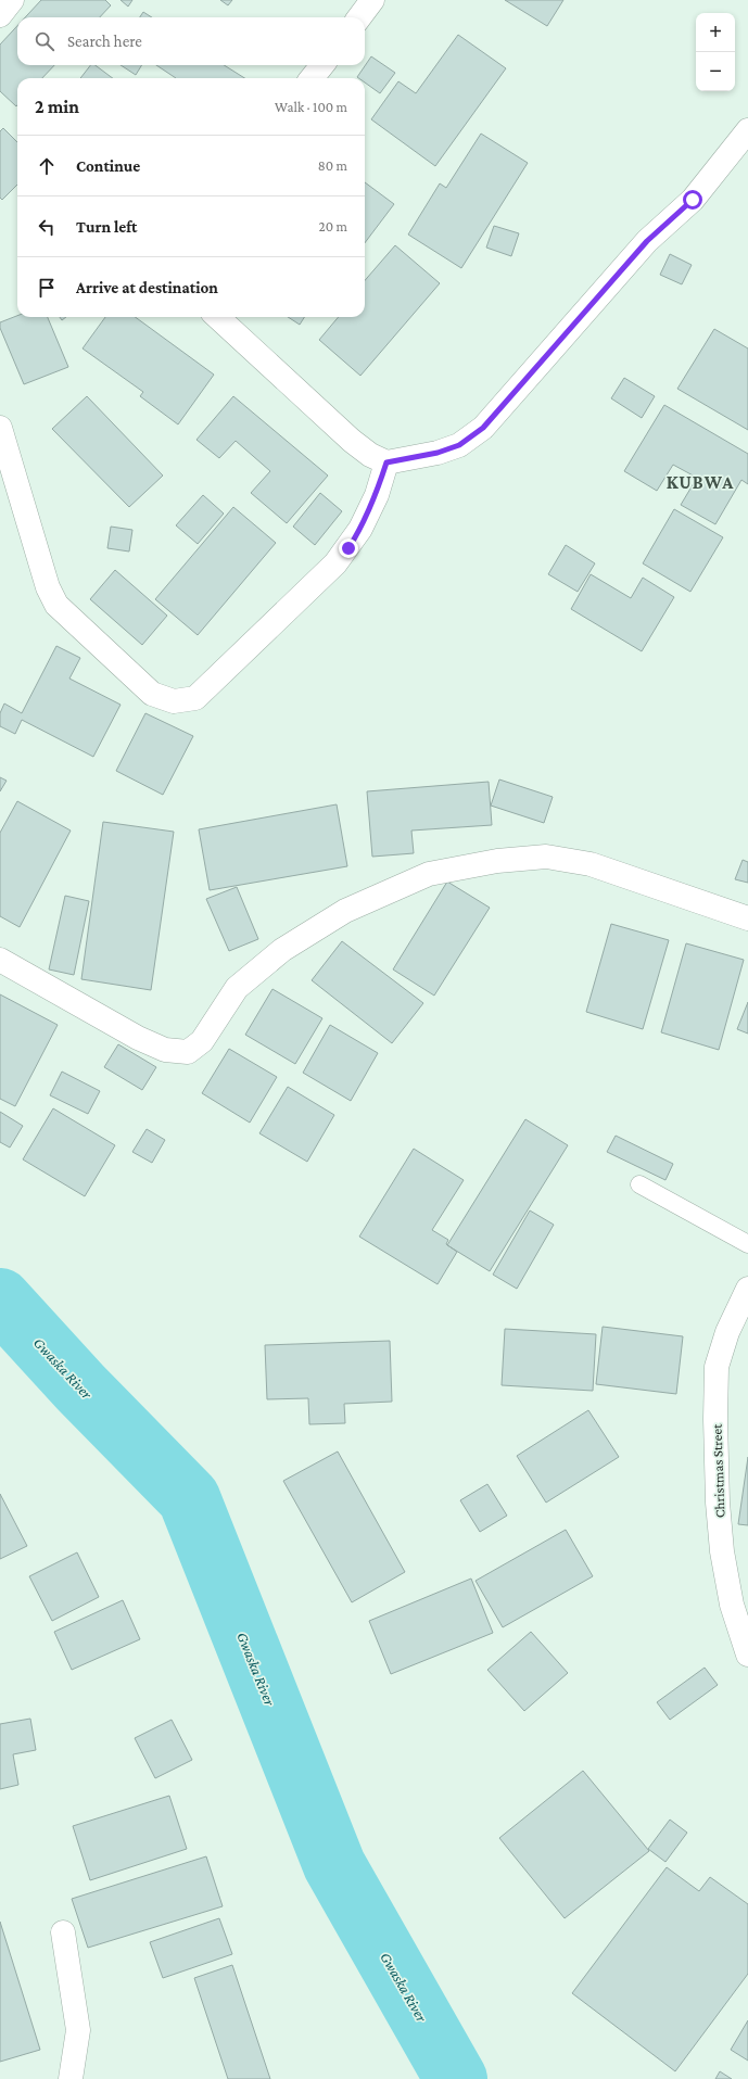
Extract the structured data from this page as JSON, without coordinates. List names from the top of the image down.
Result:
{
  "streets": {
    "street": ["Christmas Street"]
  },
  "districts": ["KUBWA"],
  "water": ["Gwaska River"],
  "page": {
    "map_buttons": ["+", "−"],
    "search": "Search here",
    "heading": ["2 min", "Walk · 100 m"],
    "list": [
      ["Continue", "80 m"],
      ["Turn left", "20 m"],
      "Arrive at destination"
    ]
  }
}
